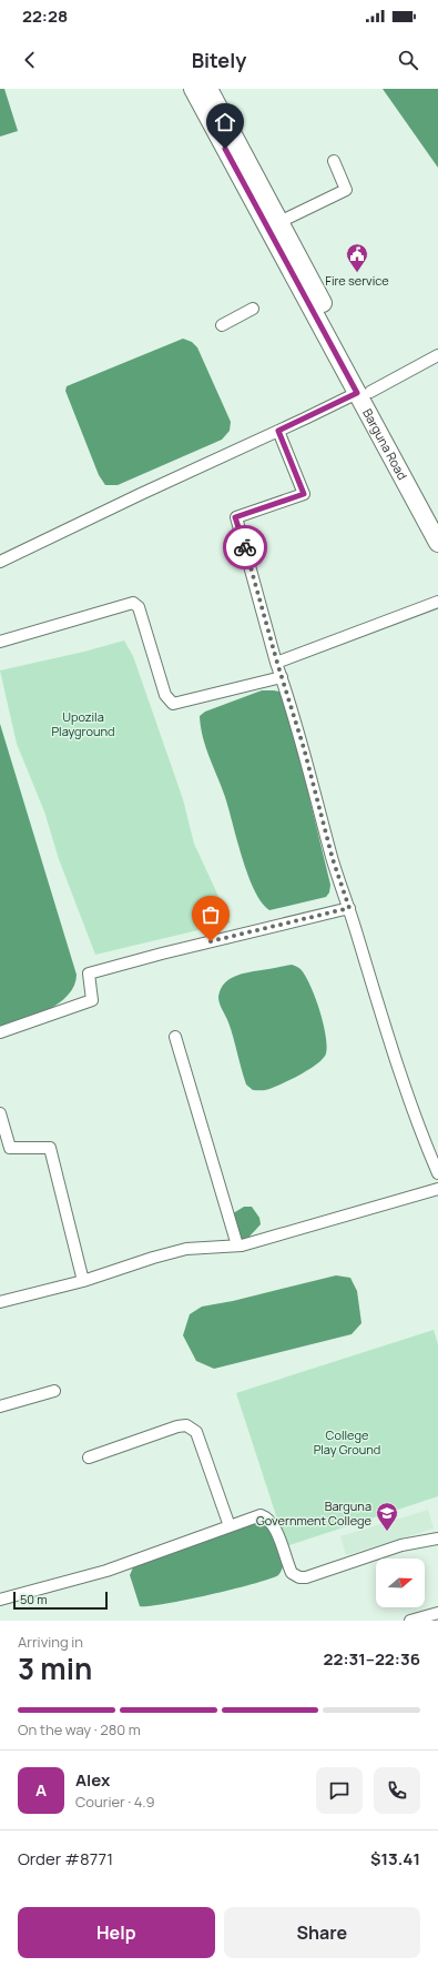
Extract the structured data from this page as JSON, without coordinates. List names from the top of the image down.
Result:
{
  "streets": {
    "main road": ["Barguna Road"]
  },
  "parks": ["Upozila Playground", "College Play Ground"],
  "places": {
    "public building": ["Fire service"],
    "school or university": ["Barguna Government College"]
  },
  "scale_bar": "50 m",
  "north": "right",
  "page": {
    "status": "22:28",
    "header": "Bitely",
    "scale": "50 m",
    "heading": ["3 min", "Arriving in", "22:31–22:36"],
    "panel": [
      "Alex",
      "Courier · 4.9",
      "Order #8771",
      "$13.41"
    ],
    "bar": "On the way · 280 m",
    "round": "A",
    "buttons": ["Help", "Share"]
  }
}
